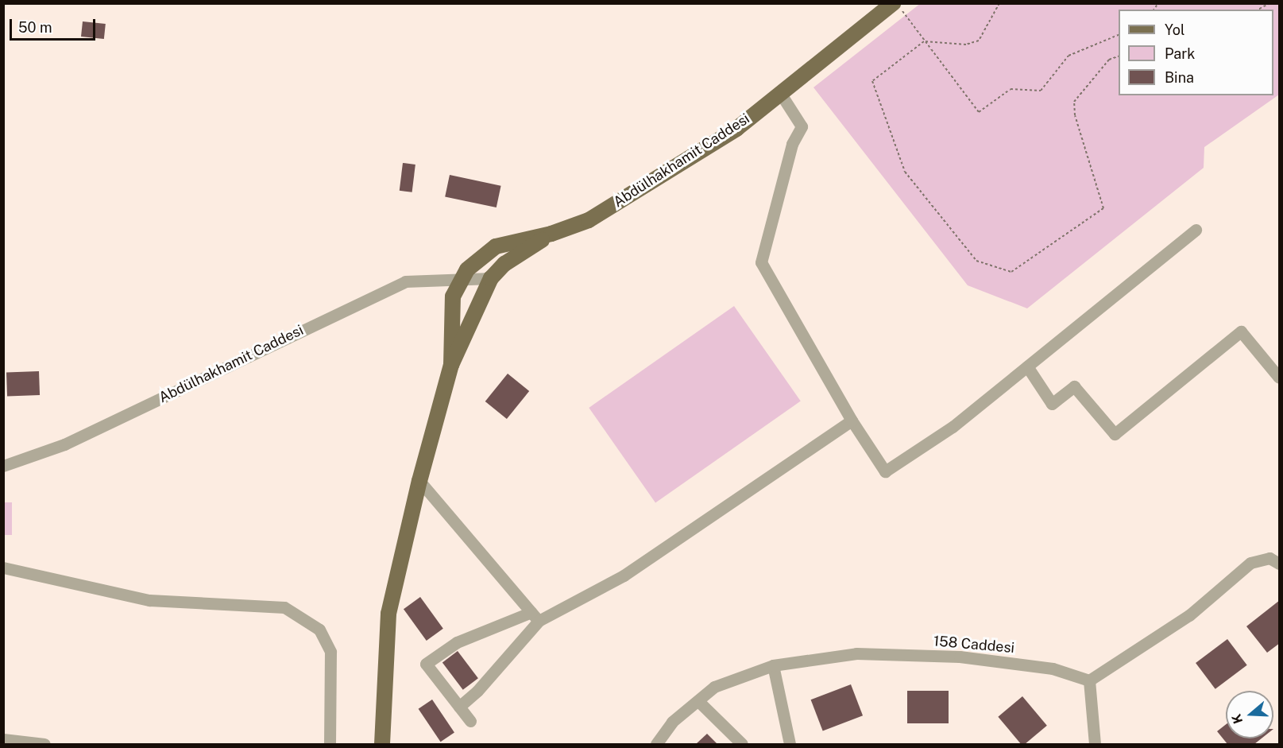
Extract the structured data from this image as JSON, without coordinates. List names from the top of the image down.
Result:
{
  "streets": {
    "main road": ["Abdülhakhamit Caddesi"],
    "street": ["158 Caddesi"]
  },
  "legend": ["Yol", "Park", "Bina"],
  "scale_bar": "50 m",
  "north": "left"
}
